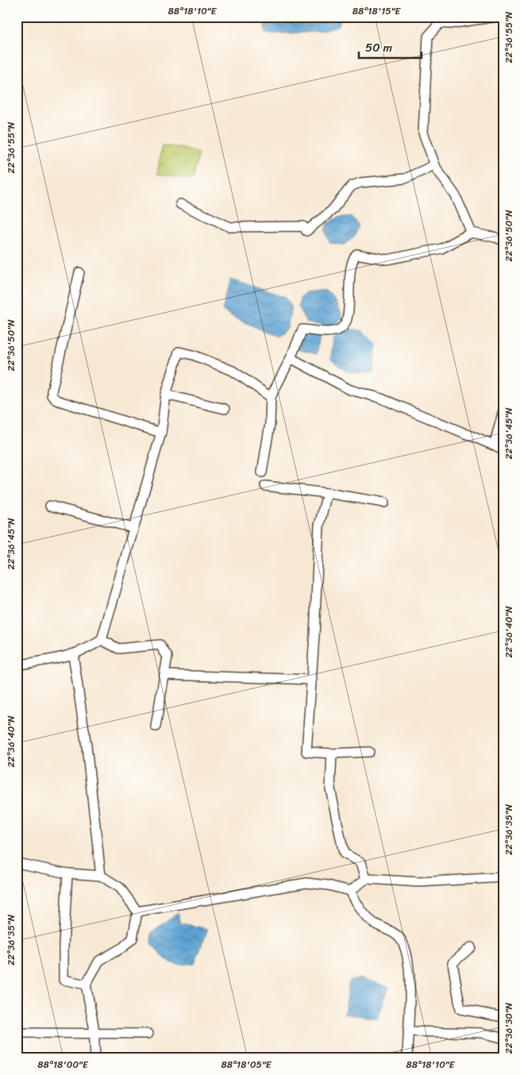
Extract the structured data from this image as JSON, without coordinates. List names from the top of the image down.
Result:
{
  "scale_bar": "50 m",
  "coordinates": [
    "88°18'10\"E",
    "88°18'15\"E",
    "22°36'55\"N",
    "22°36'50\"N",
    "22°36'45\"N",
    "22°36'40\"N",
    "22°36'35\"N",
    "22°36'30\"N",
    "88°18'00\"E",
    "88°18'05\"E"
  ]
}
